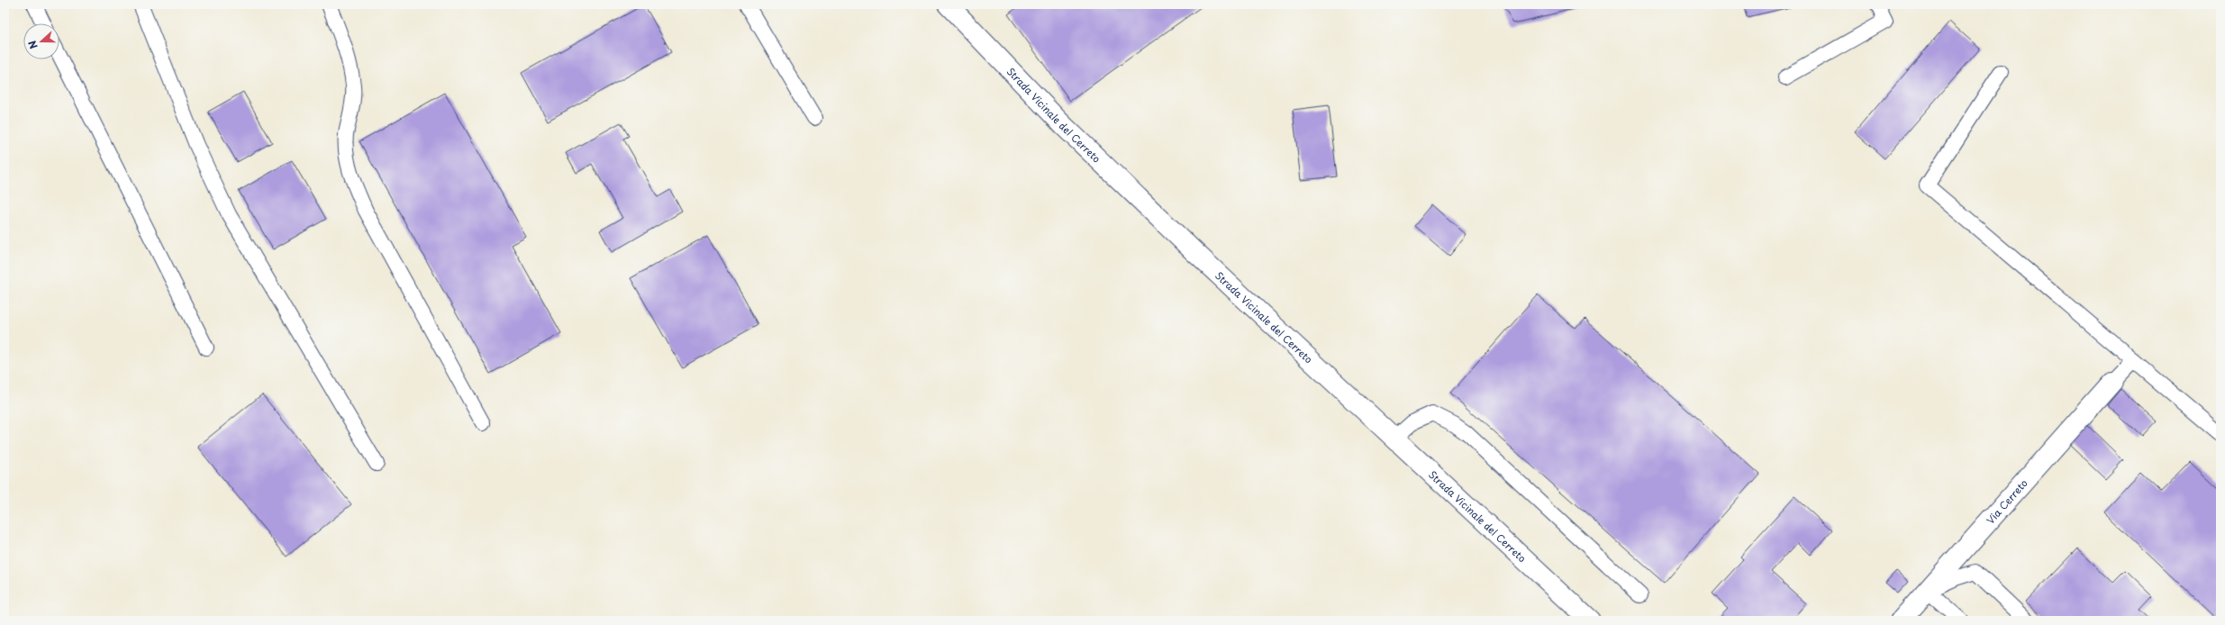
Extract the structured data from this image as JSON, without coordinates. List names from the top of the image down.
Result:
{
  "streets": {
    "street": ["Strada Vicinale del Cerreto", "Via Cerreto"]
  },
  "north": "left"
}
